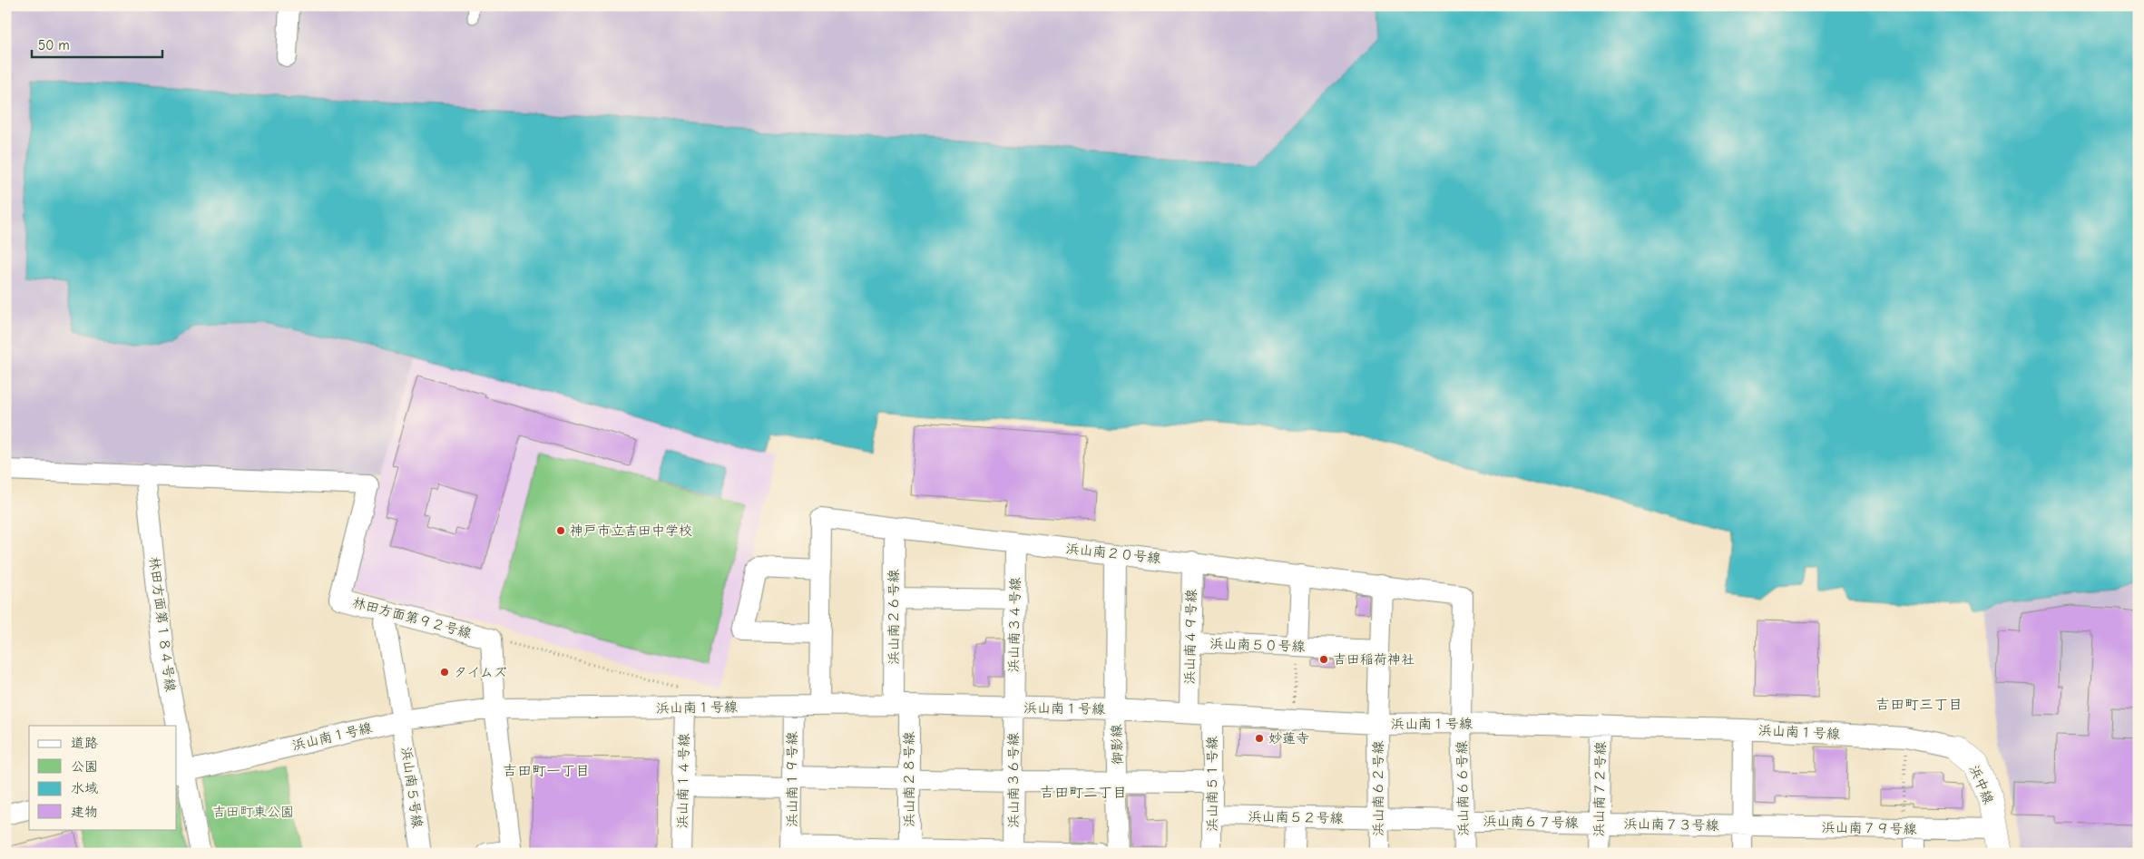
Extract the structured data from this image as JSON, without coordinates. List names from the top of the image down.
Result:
{
  "streets": {
    "street": [
      "浜山南２０号線",
      "浜山南２６号線",
      "林田方面第９２号線",
      "林田方面第１８４号線",
      "浜山南３４号線",
      "浜山南４９号線",
      "浜山南５０号線",
      "浜山南１号線",
      "御影線",
      "浜山南１９号線",
      "浜山南２８号線",
      "浜山南３６号線",
      "浜山南１４号線",
      "浜山南５１号線",
      "浜中線",
      "浜山南５号線",
      "浜山南６２号線",
      "浜山南６６号線",
      "浜山南７２号線",
      "浜山南５２号線",
      "浜山南６７号線",
      "浜山南７３号線",
      "浜山南７９号線"
    ]
  },
  "crossings": [
    ["浜山南２０号線", "浜山南２６号線"],
    ["浜山南２０号線", "浜山南３４号線"],
    ["浜山南２０号線", "浜山南４９号線"],
    ["浜山南２０号線", "浜山南１号線"],
    ["浜山南２０号線", "御影線"],
    ["浜山南２０号線", "浜山南６２号線"],
    ["浜山南２０号線", "浜山南６６号線"],
    ["浜山南２６号線", "浜山南１号線"],
    ["浜山南２６号線", "浜山南２８号線"],
    ["林田方面第９２号線", "林田方面第１８４号線"],
    ["林田方面第９２号線", "浜山南５号線"],
    ["林田方面第１８４号線", "浜山南１号線"],
    ["浜山南３４号線", "浜山南１号線"],
    ["浜山南３４号線", "浜山南３６号線"],
    ["浜山南４９号線", "浜山南５０号線"],
    ["浜山南４９号線", "浜山南１号線"],
    ["浜山南５０号線", "浜山南６２号線"],
    ["浜山南１号線", "御影線"],
    ["浜山南１号線", "浜山南１９号線"],
    ["浜山南１号線", "浜山南２８号線"],
    ["浜山南１号線", "浜山南３６号線"],
    ["浜山南１号線", "浜山南１４号線"],
    ["浜山南１号線", "浜山南５１号線"],
    ["浜山南１号線", "浜中線"],
    ["浜山南１号線", "浜山南５号線"],
    ["浜山南１号線", "浜山南６２号線"],
    ["浜山南１号線", "浜山南６６号線"],
    ["浜山南１号線", "浜山南７２号線"],
    ["浜山南５１号線", "浜山南５２号線"],
    ["浜中線", "浜山南７９号線"],
    ["浜山南６２号線", "浜山南５２号線"],
    ["浜山南６６号線", "浜山南５２号線"],
    ["浜山南６６号線", "浜山南６７号線"],
    ["浜山南７２号線", "浜山南６７号線"],
    ["浜山南７２号線", "浜山南７３号線"],
    ["浜山南５２号線", "浜山南６７号線"],
    ["浜山南６７号線", "浜山南７３号線"],
    ["浜山南７３号線", "浜山南７９号線"]
  ],
  "districts": ["吉田町三丁目", "吉田町一丁目", "吉田町二丁目"],
  "parks": ["吉田町東公園"],
  "places": [
    "神戸市立吉田中学校",
    "吉田稲荷神社",
    "タイムズ",
    "妙蓮寺"
  ],
  "legend": [
    "道路",
    "公園",
    "水域",
    "建物"
  ],
  "scale_bar": "50 m"
}
